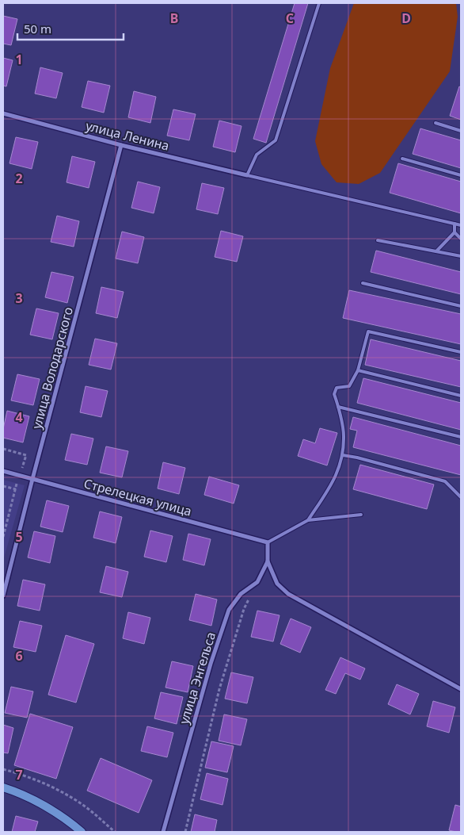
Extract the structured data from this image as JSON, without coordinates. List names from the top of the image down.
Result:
{
  "streets": {
    "street": [
      "улица Ленина",
      "улица Володарского",
      "Стрелецкая улица",
      "улица Энгельса"
    ]
  },
  "crossings": [
    ["улица Ленина", "улица Володарского"],
    ["улица Володарского", "Стрелецкая улица"],
    ["Стрелецкая улица", "улица Энгельса"]
  ],
  "scale_bar": "50 m",
  "grid": {
    "columns": ["B", "C", "D"],
    "rows": [
      "1",
      "2",
      "3",
      "4",
      "5",
      "6",
      "7"
    ]
  }
}
